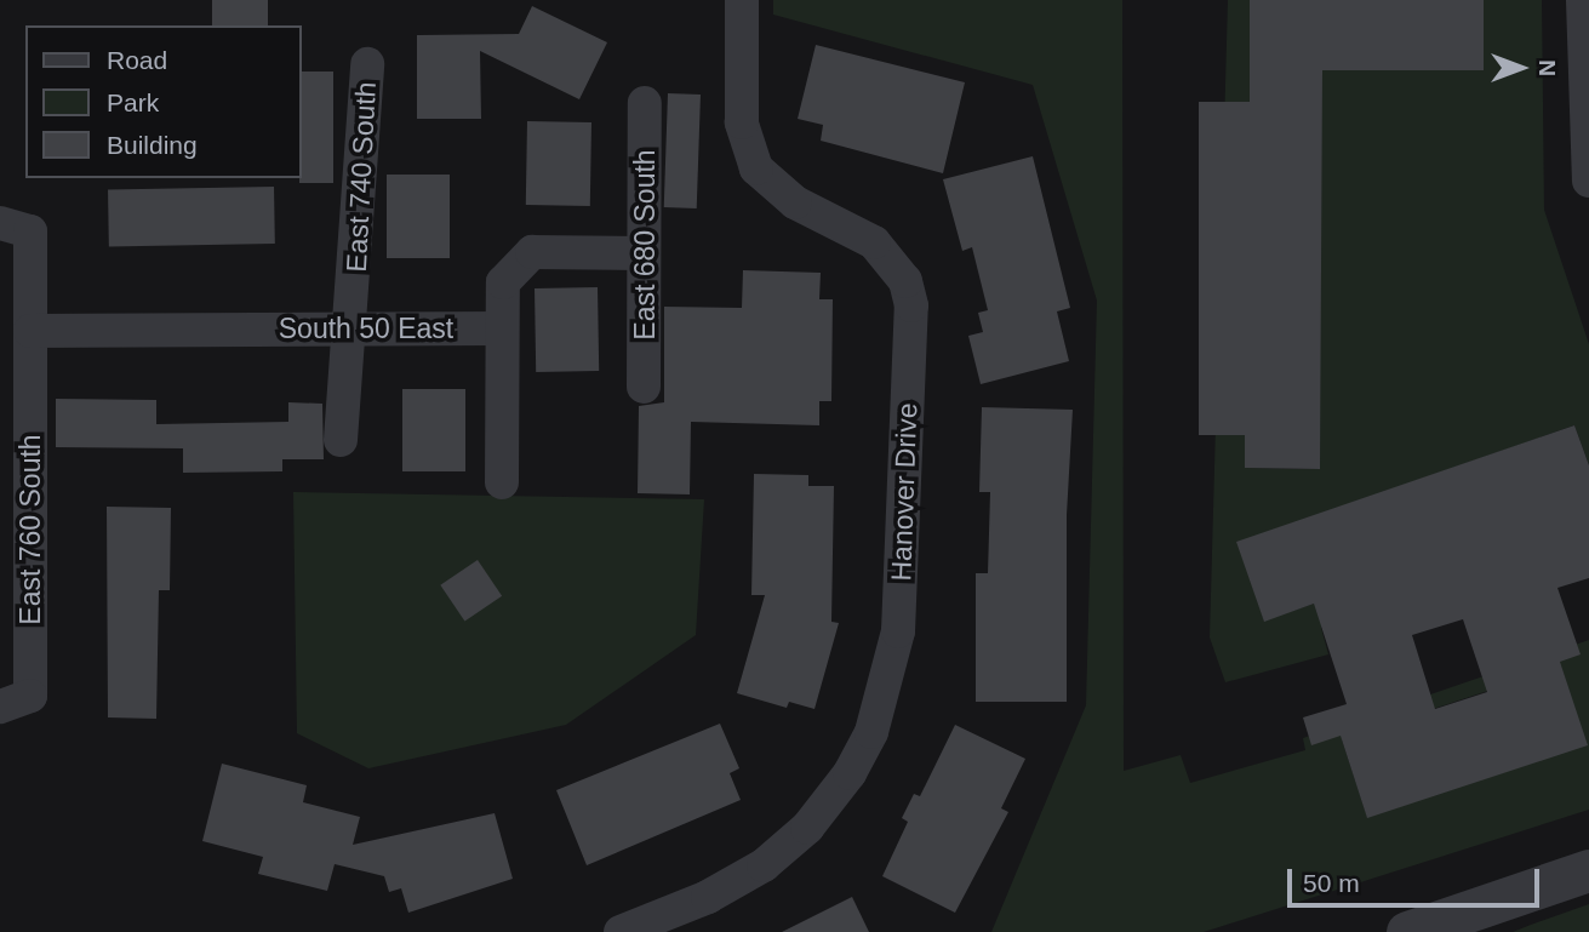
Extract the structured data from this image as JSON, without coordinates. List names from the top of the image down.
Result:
{
  "streets": {
    "street": [
      "East 740 South",
      "East 680 South",
      "South 50 East",
      "Hanover Drive",
      "East 760 South"
    ]
  },
  "crossings": [
    ["East 740 South", "South 50 East"],
    ["South 50 East", "East 760 South"]
  ],
  "legend": ["Road", "Park", "Building"],
  "scale_bar": "50 m",
  "north": "right"
}
